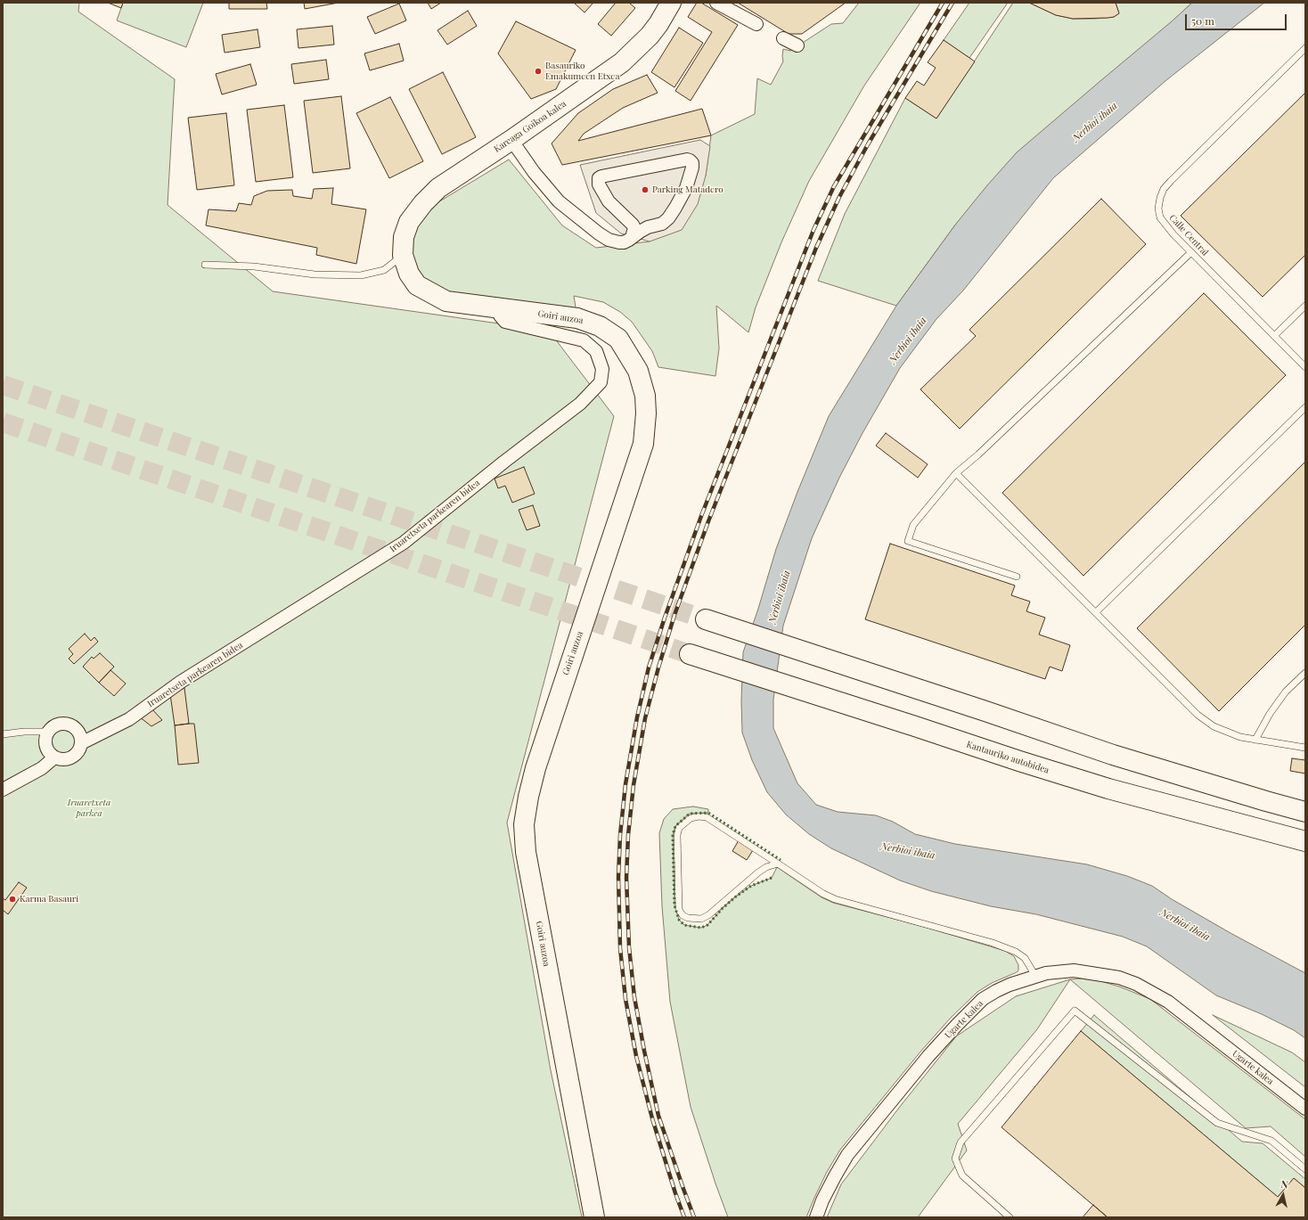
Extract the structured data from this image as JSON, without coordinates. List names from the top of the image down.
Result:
{
  "streets": {
    "main road": ["Kareaga Goikoa kalea", "Goiri auzoa", "Kantauriko autobidea"],
    "street": ["Iruaretxeta parkearen bidea", "Ugarte kalea"],
    "lane": ["Calle Central"]
  },
  "crossings": [
    ["Kareaga Goikoa kalea", "Goiri auzoa"],
    ["Goiri auzoa", "Iruaretxeta parkearen bidea"]
  ],
  "water": ["Nerbioi ibaia"],
  "parks": ["Iruaretxeta parkea"],
  "places": ["Basauriko Emakumeen Etxea", "Parking Matadero", "Karma Basauri"],
  "scale_bar": "50 m",
  "north": "top"
}
